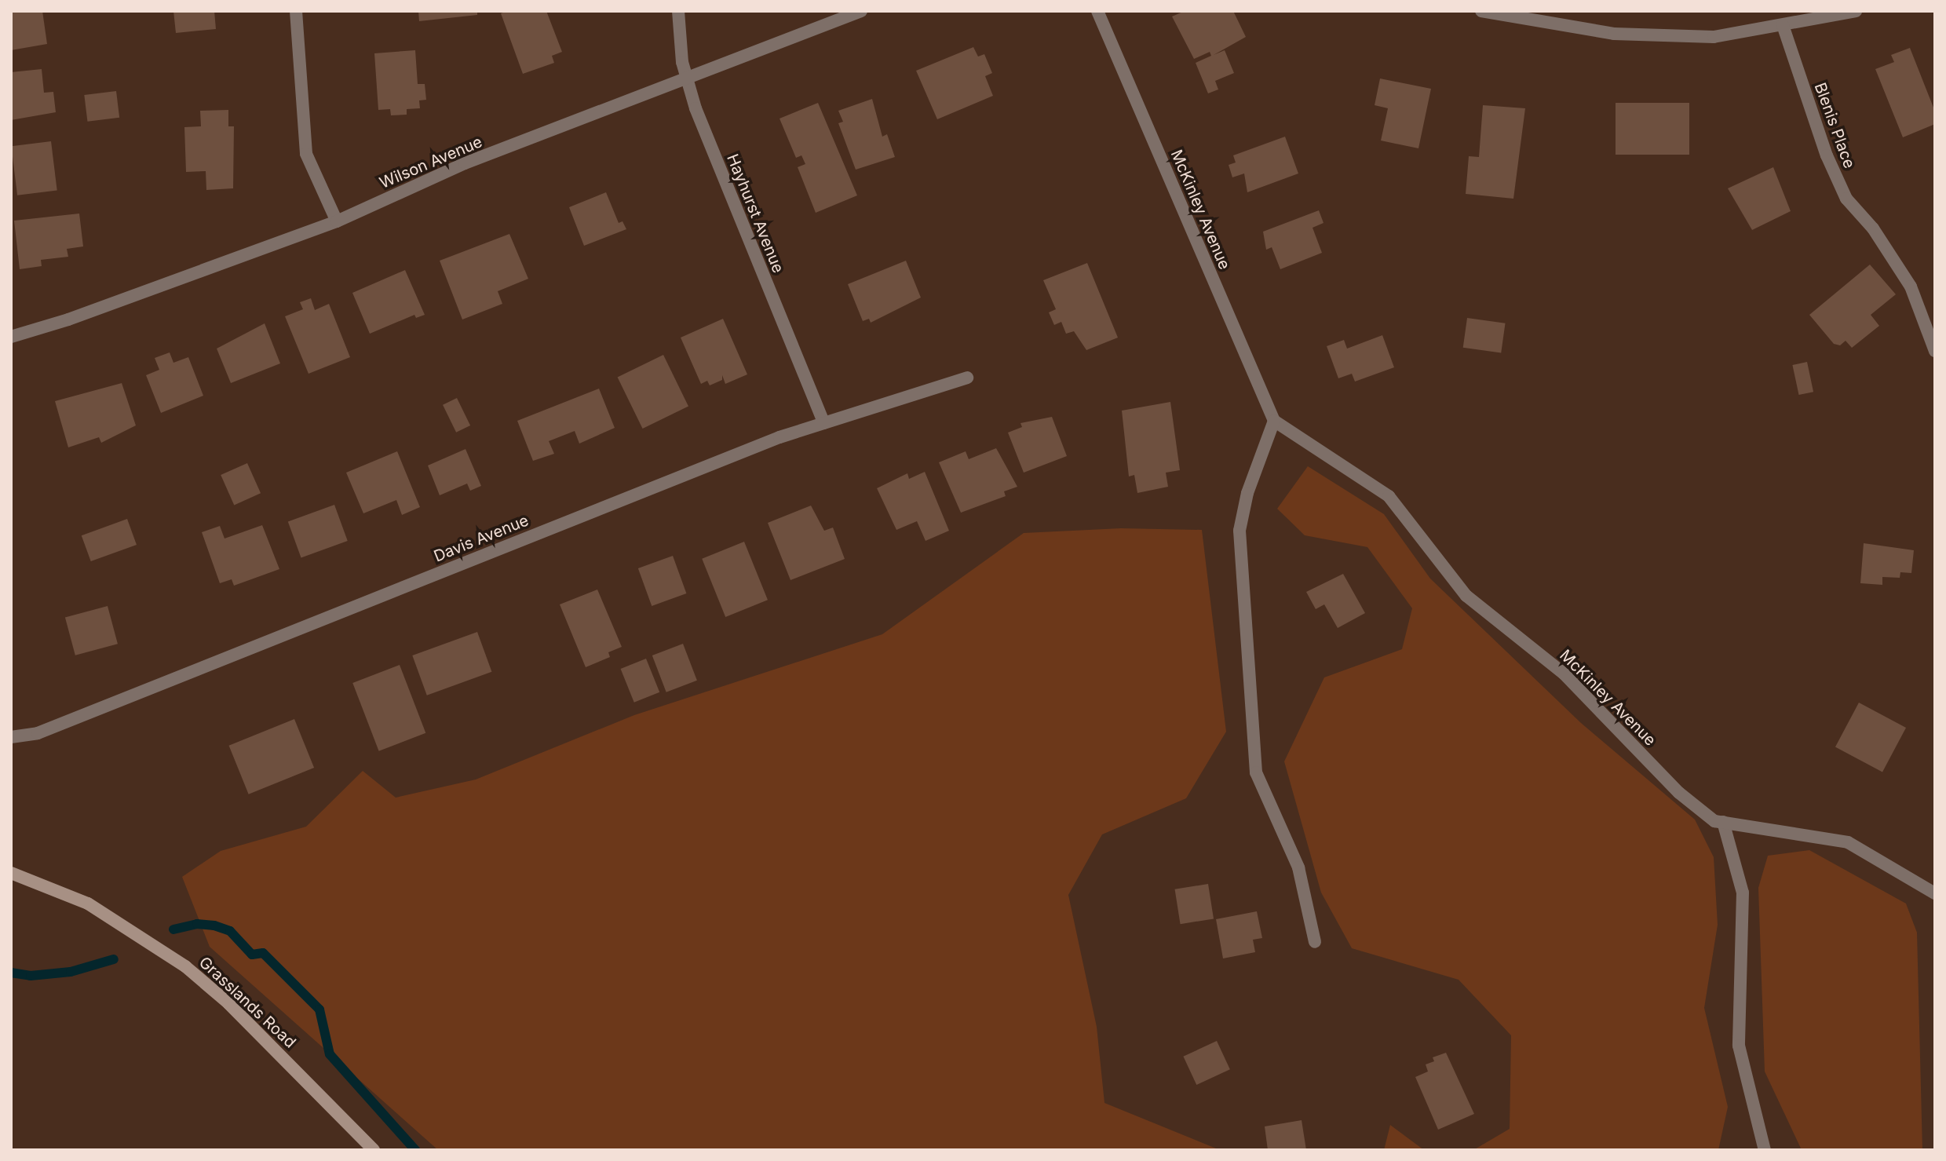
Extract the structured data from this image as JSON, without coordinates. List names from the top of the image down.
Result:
{
  "streets": {
    "main road": ["Grasslands Road"],
    "street": [
      "Blenis Place",
      "Wilson Avenue",
      "McKinley Avenue",
      "Hayhurst Avenue",
      "Davis Avenue"
    ]
  },
  "crossings": [
    ["Wilson Avenue", "Hayhurst Avenue"],
    ["Hayhurst Avenue", "Davis Avenue"]
  ]
}
